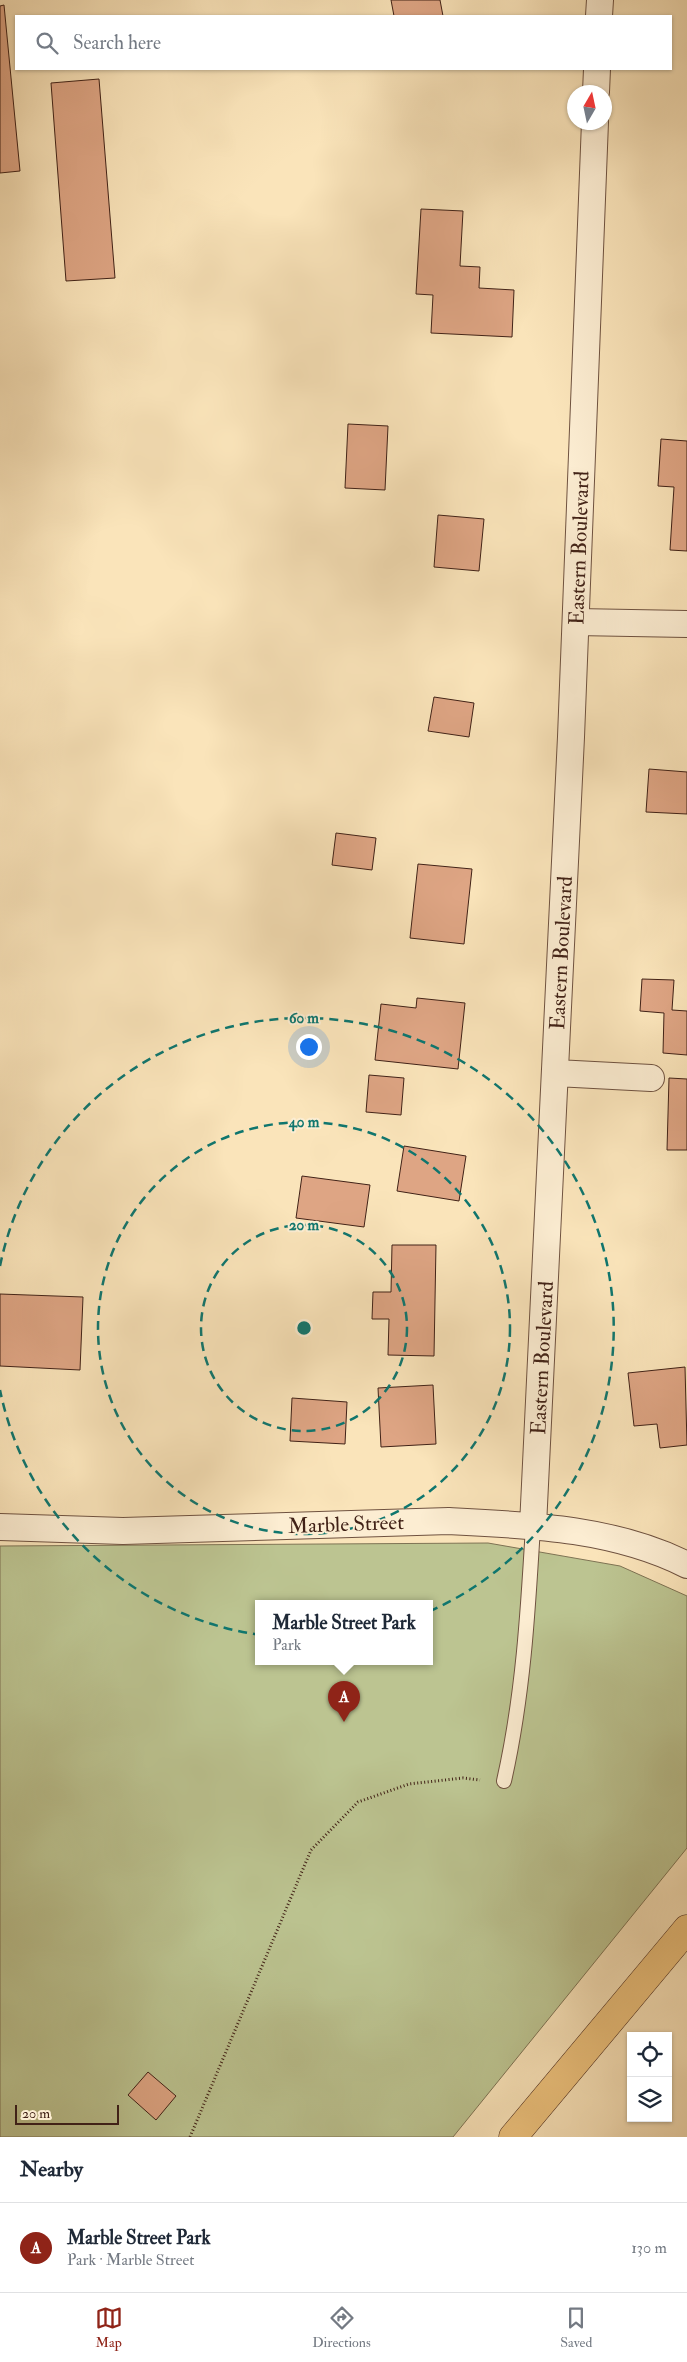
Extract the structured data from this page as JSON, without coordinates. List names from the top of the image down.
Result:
{
  "streets": {
    "street": ["Eastern Boulevard", "Marble Street"]
  },
  "crossings": [
    ["Eastern Boulevard", "Marble Street"]
  ],
  "scale_bar": "20 m",
  "north": "top",
  "page": {
    "search": "Search here",
    "popup": ["Marble Street Park", "Park"],
    "pins": "A",
    "scale": "20 m",
    "heading": "Nearby",
    "list": [
      {
        "mark": "A",
        "name": "Marble Street Park",
        "note": "Park · Marble Street",
        "value": "130 m"
      }
    ],
    "nav": ["Map", "Directions", "Saved"]
  },
  "rings": ["60 m", "40 m", "20 m"]
}
